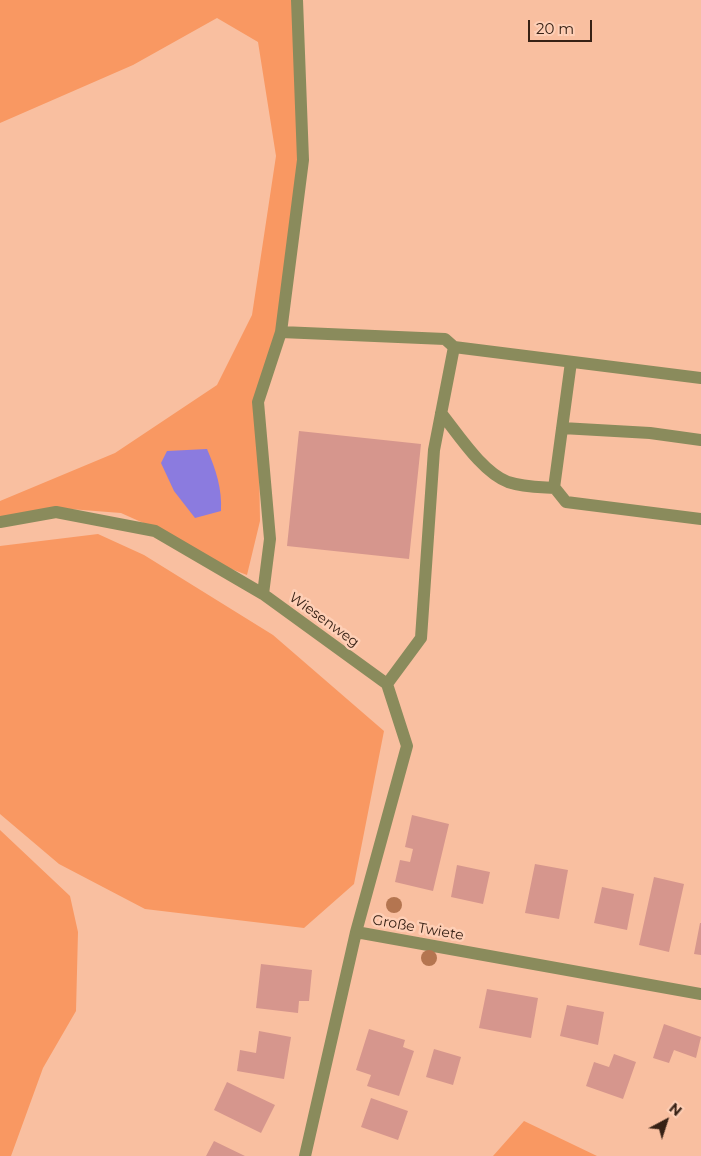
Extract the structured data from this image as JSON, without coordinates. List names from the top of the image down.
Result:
{
  "streets": {
    "street": ["Wiesenweg", "Große Twiete"]
  },
  "scale_bar": "20 m",
  "north": "top right"
}
